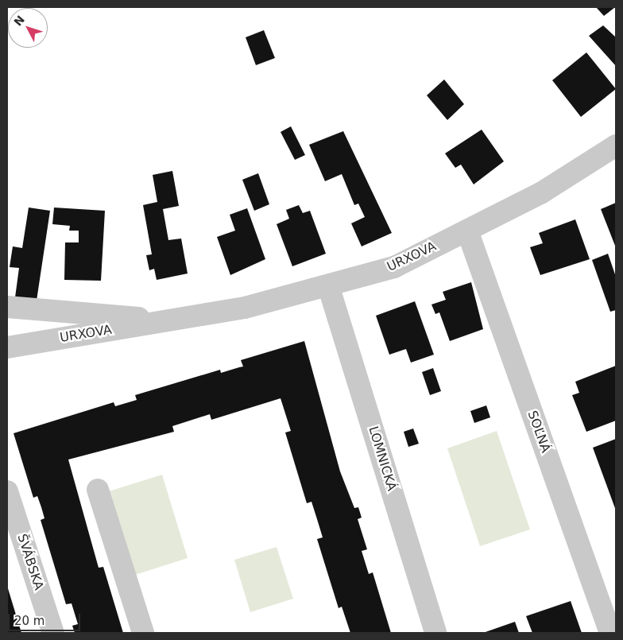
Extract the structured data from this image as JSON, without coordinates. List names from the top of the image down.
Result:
{
  "streets": {
    "street": [
      "URXOVA",
      "SOĽNÁ",
      "LOMNICKÁ",
      "ŠVÁBSKA"
    ]
  },
  "crossings": [
    ["URXOVA", "SOĽNÁ"],
    ["URXOVA", "LOMNICKÁ"]
  ],
  "scale_bar": "20 m",
  "north": "top left"
}
